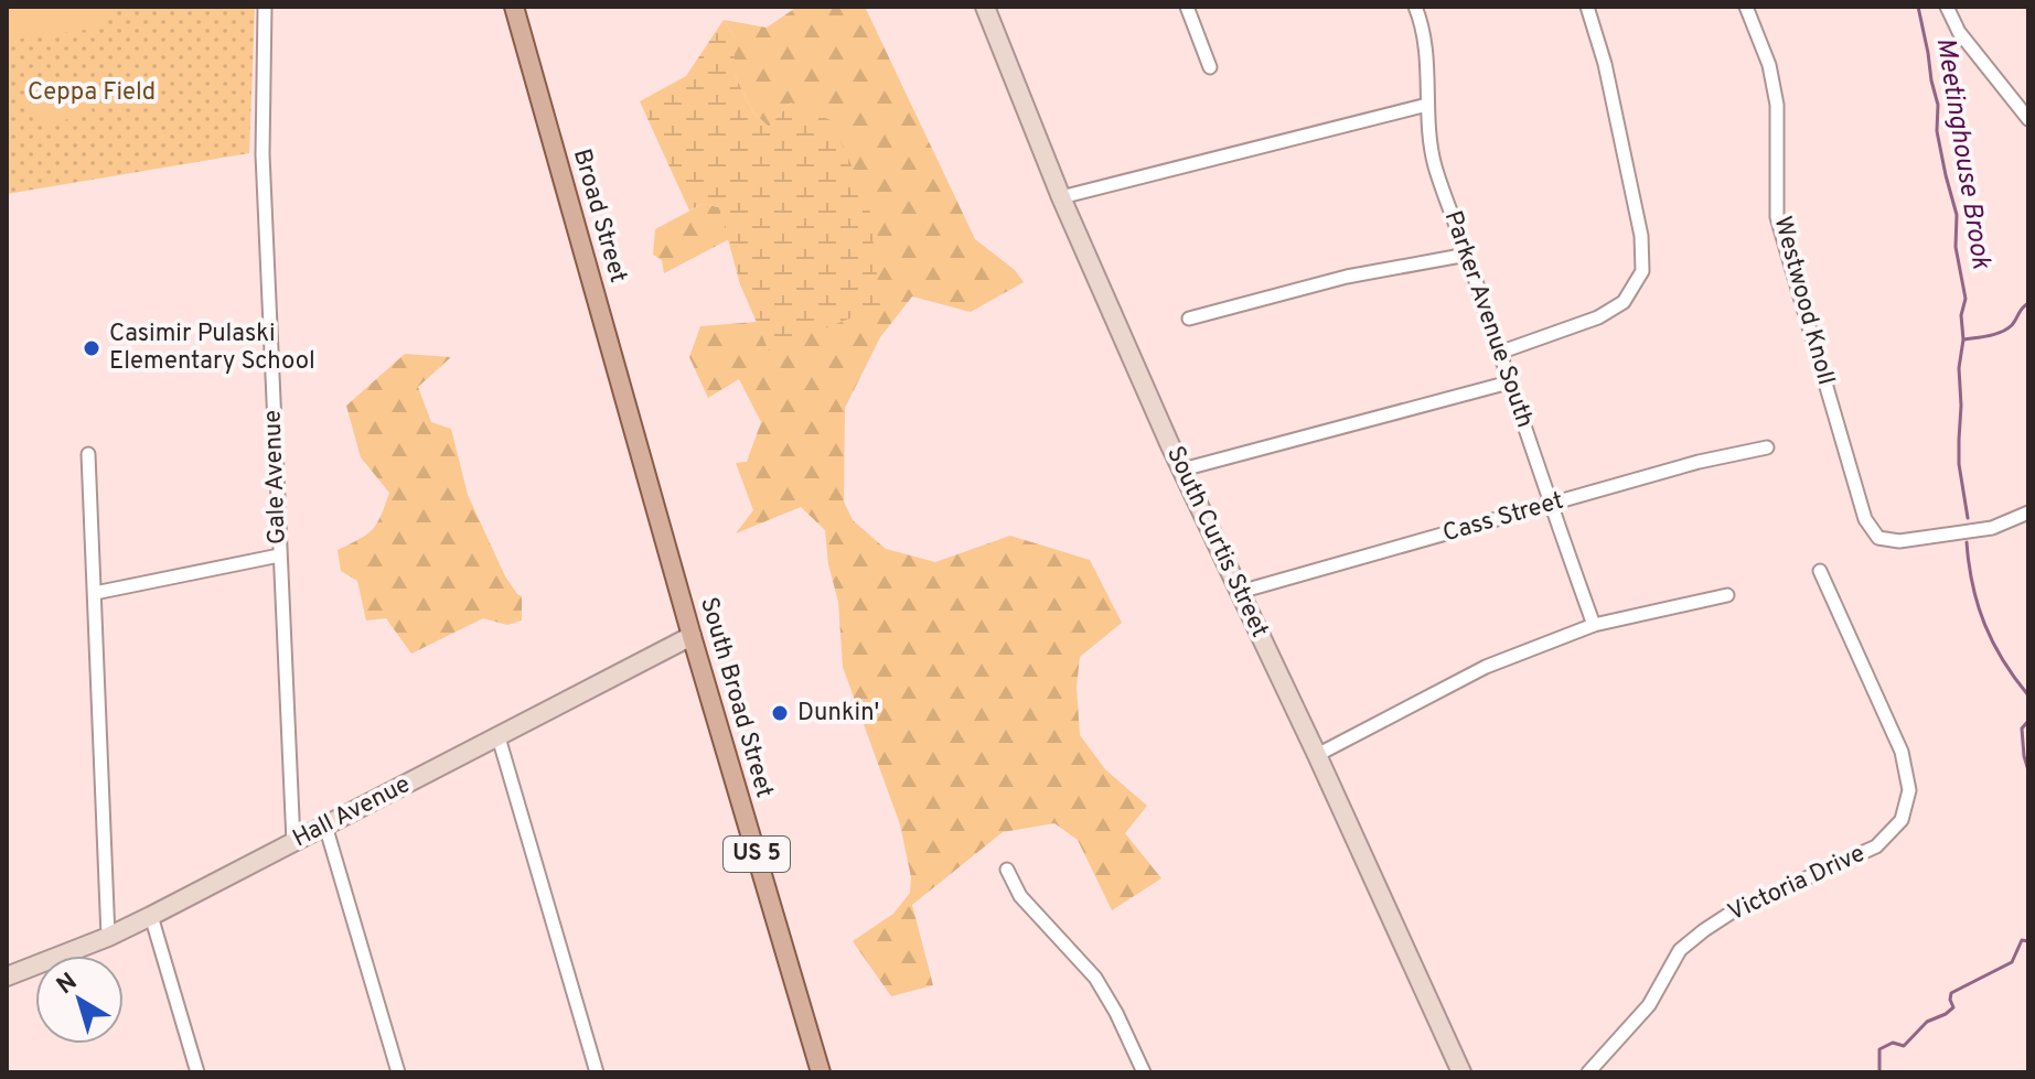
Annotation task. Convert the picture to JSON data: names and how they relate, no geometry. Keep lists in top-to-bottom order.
{
  "streets": {
    "main road": ["Broad Street", "South Broad Street", "US 5"],
    "street": [
      "Westwood Knoll",
      "Parker Avenue South",
      "Gale Avenue",
      "Cass Street",
      "South Curtis Street",
      "Hall Avenue",
      "Victoria Drive"
    ]
  },
  "crossings": [
    ["Broad Street", "South Broad Street"],
    ["Parker Avenue South", "Cass Street"],
    ["Gale Avenue", "Hall Avenue"],
    ["Cass Street", "South Curtis Street"],
    ["South Broad Street", "Hall Avenue"]
  ],
  "water": ["Meetinghouse Brook"],
  "parks": ["Ceppa Field"],
  "places": ["Casimir Pulaski Elementary School", "Dunkin'"],
  "north": "top left"
}
